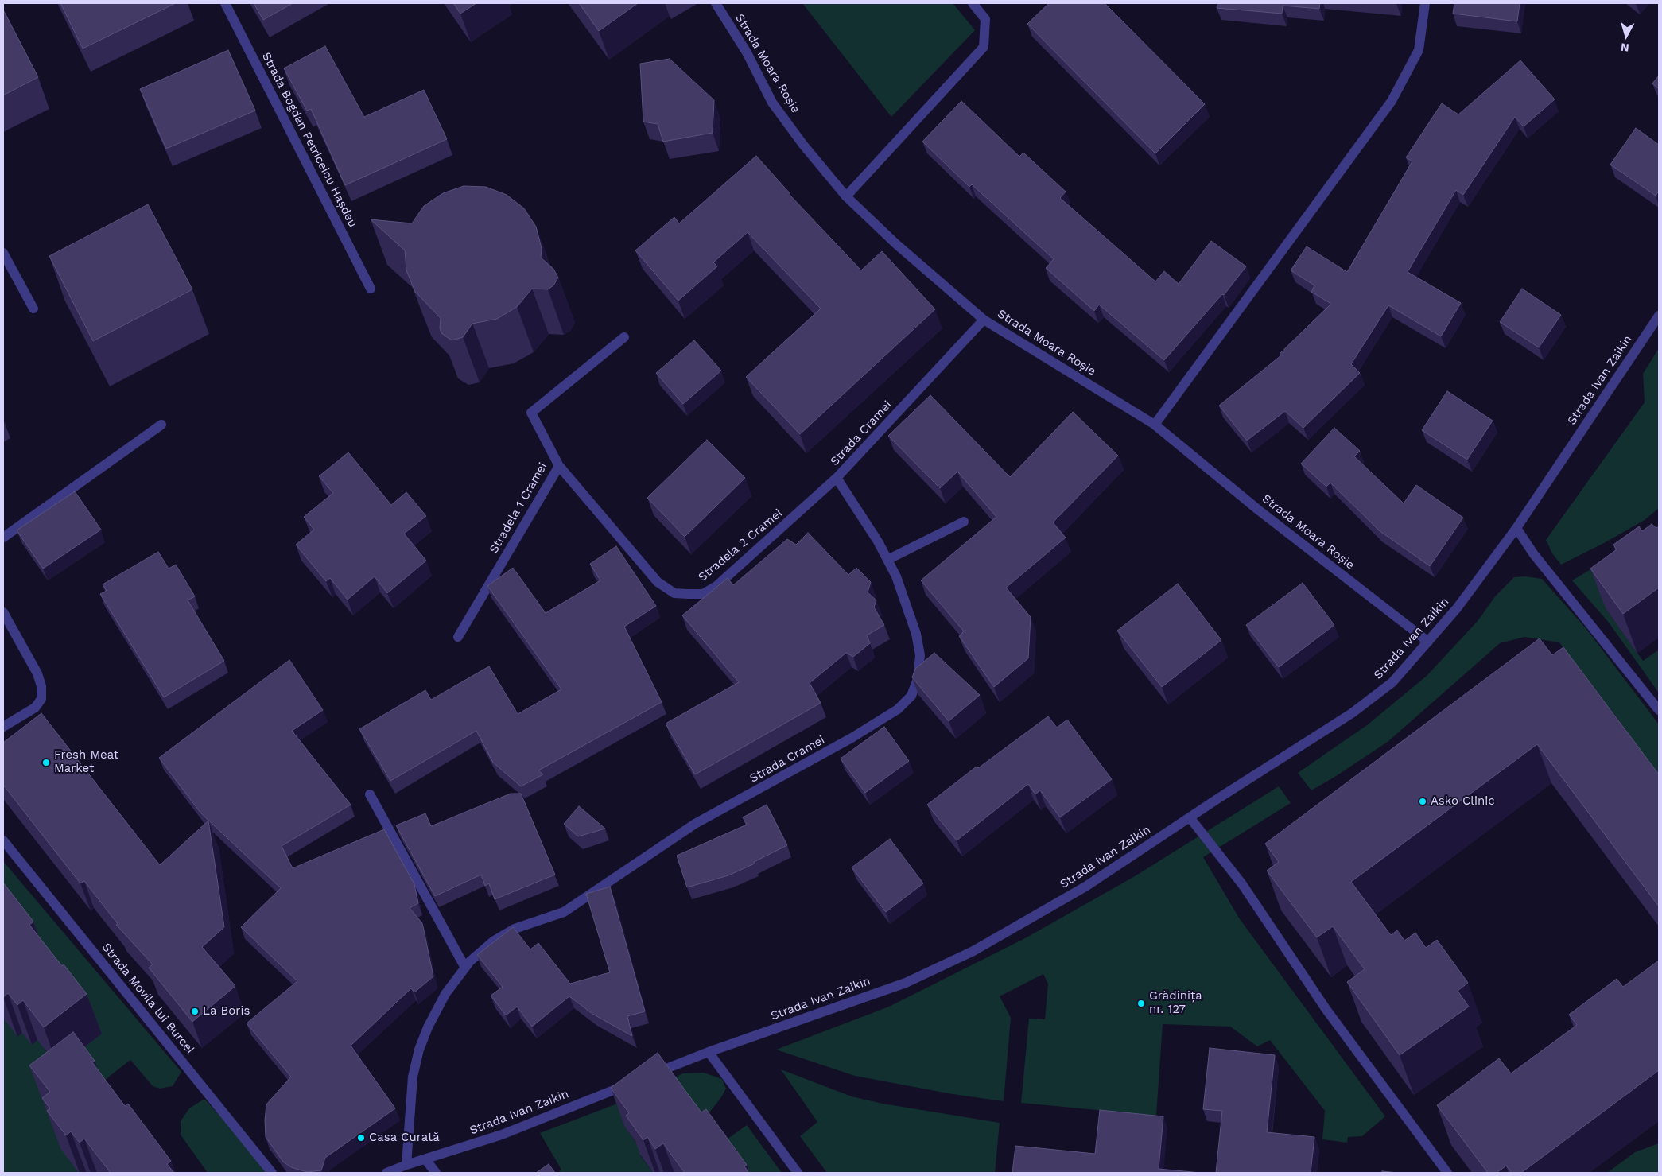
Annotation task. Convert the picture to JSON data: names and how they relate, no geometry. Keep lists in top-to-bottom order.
{
  "streets": {
    "street": [
      "Strada Moara Roșie",
      "Strada Bogdan Petriceicu Hașdeu",
      "Strada Ivan Zaikin",
      "Strada Cramei",
      "Stradela 1 Cramei",
      "Stradela 2 Cramei",
      "Strada Movila lui Burcel"
    ]
  },
  "crossings": [
    ["Strada Moara Roșie", "Strada Ivan Zaikin"],
    ["Strada Moara Roșie", "Strada Cramei"],
    ["Strada Ivan Zaikin", "Strada Cramei"],
    ["Strada Cramei", "Stradela 2 Cramei"],
    ["Stradela 1 Cramei", "Stradela 2 Cramei"]
  ],
  "places": [
    "Fresh Meat Market",
    "Asko Clinic",
    "Grădinița nr. 127",
    "La Boris",
    "Casa Curată"
  ],
  "north": "bottom"
}
